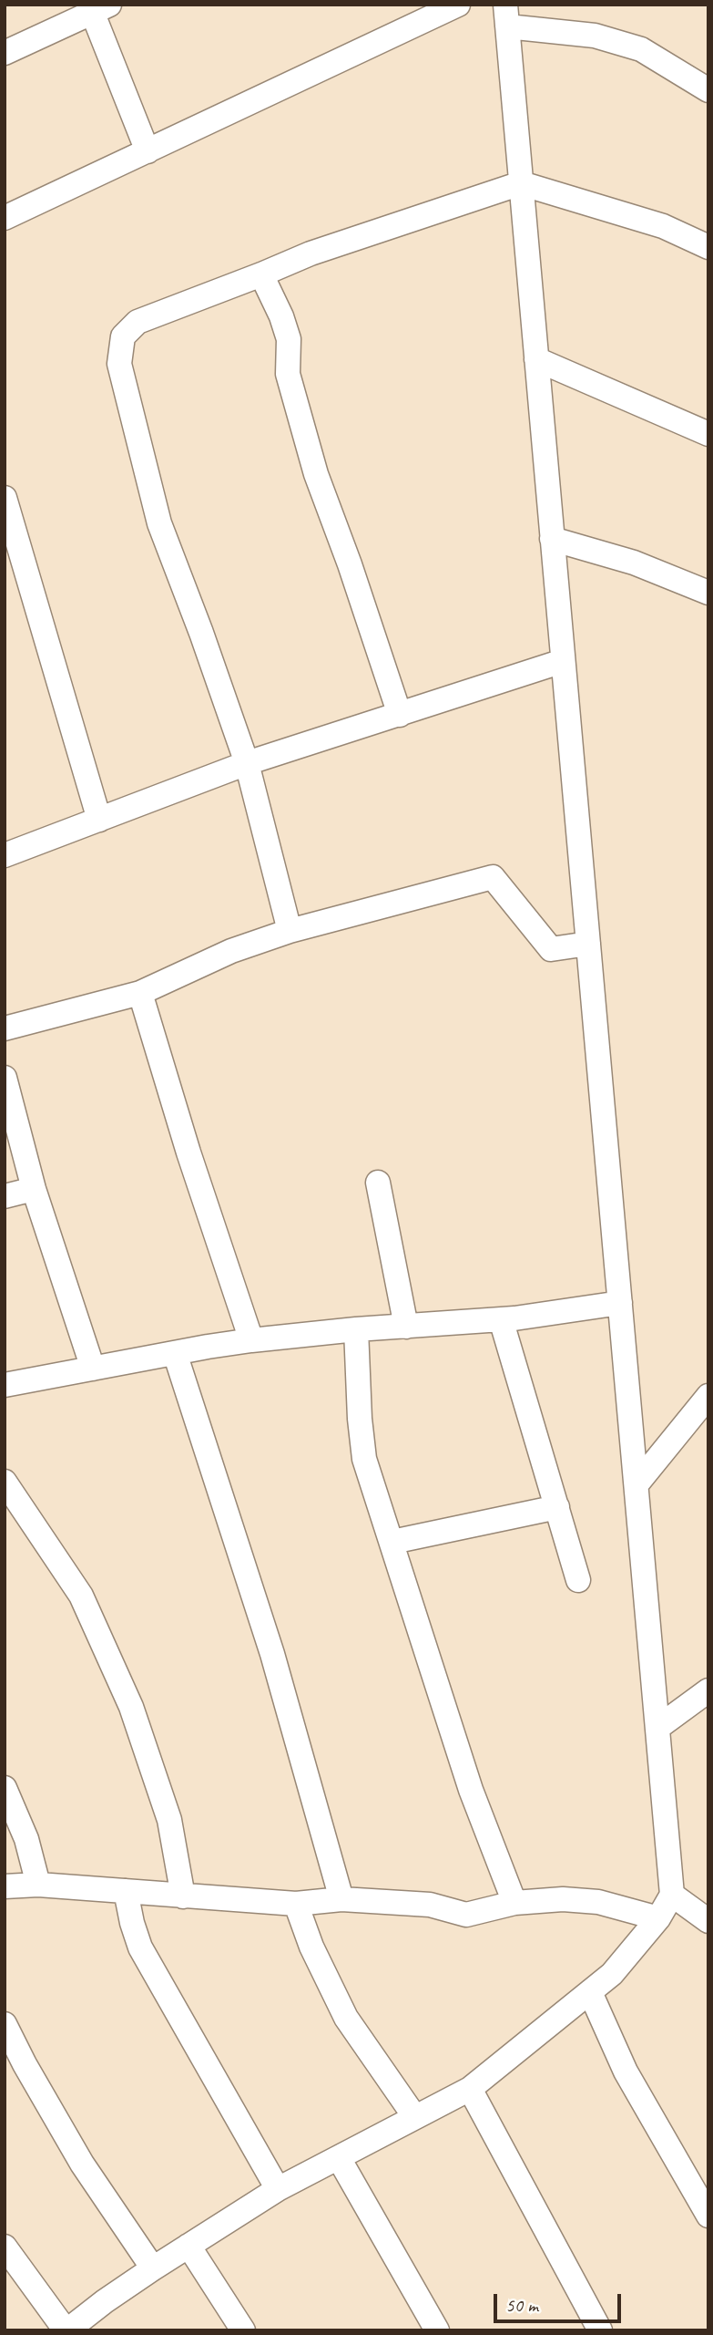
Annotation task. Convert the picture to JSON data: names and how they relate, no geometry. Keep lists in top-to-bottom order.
{
  "scale_bar": "50 m"
}
